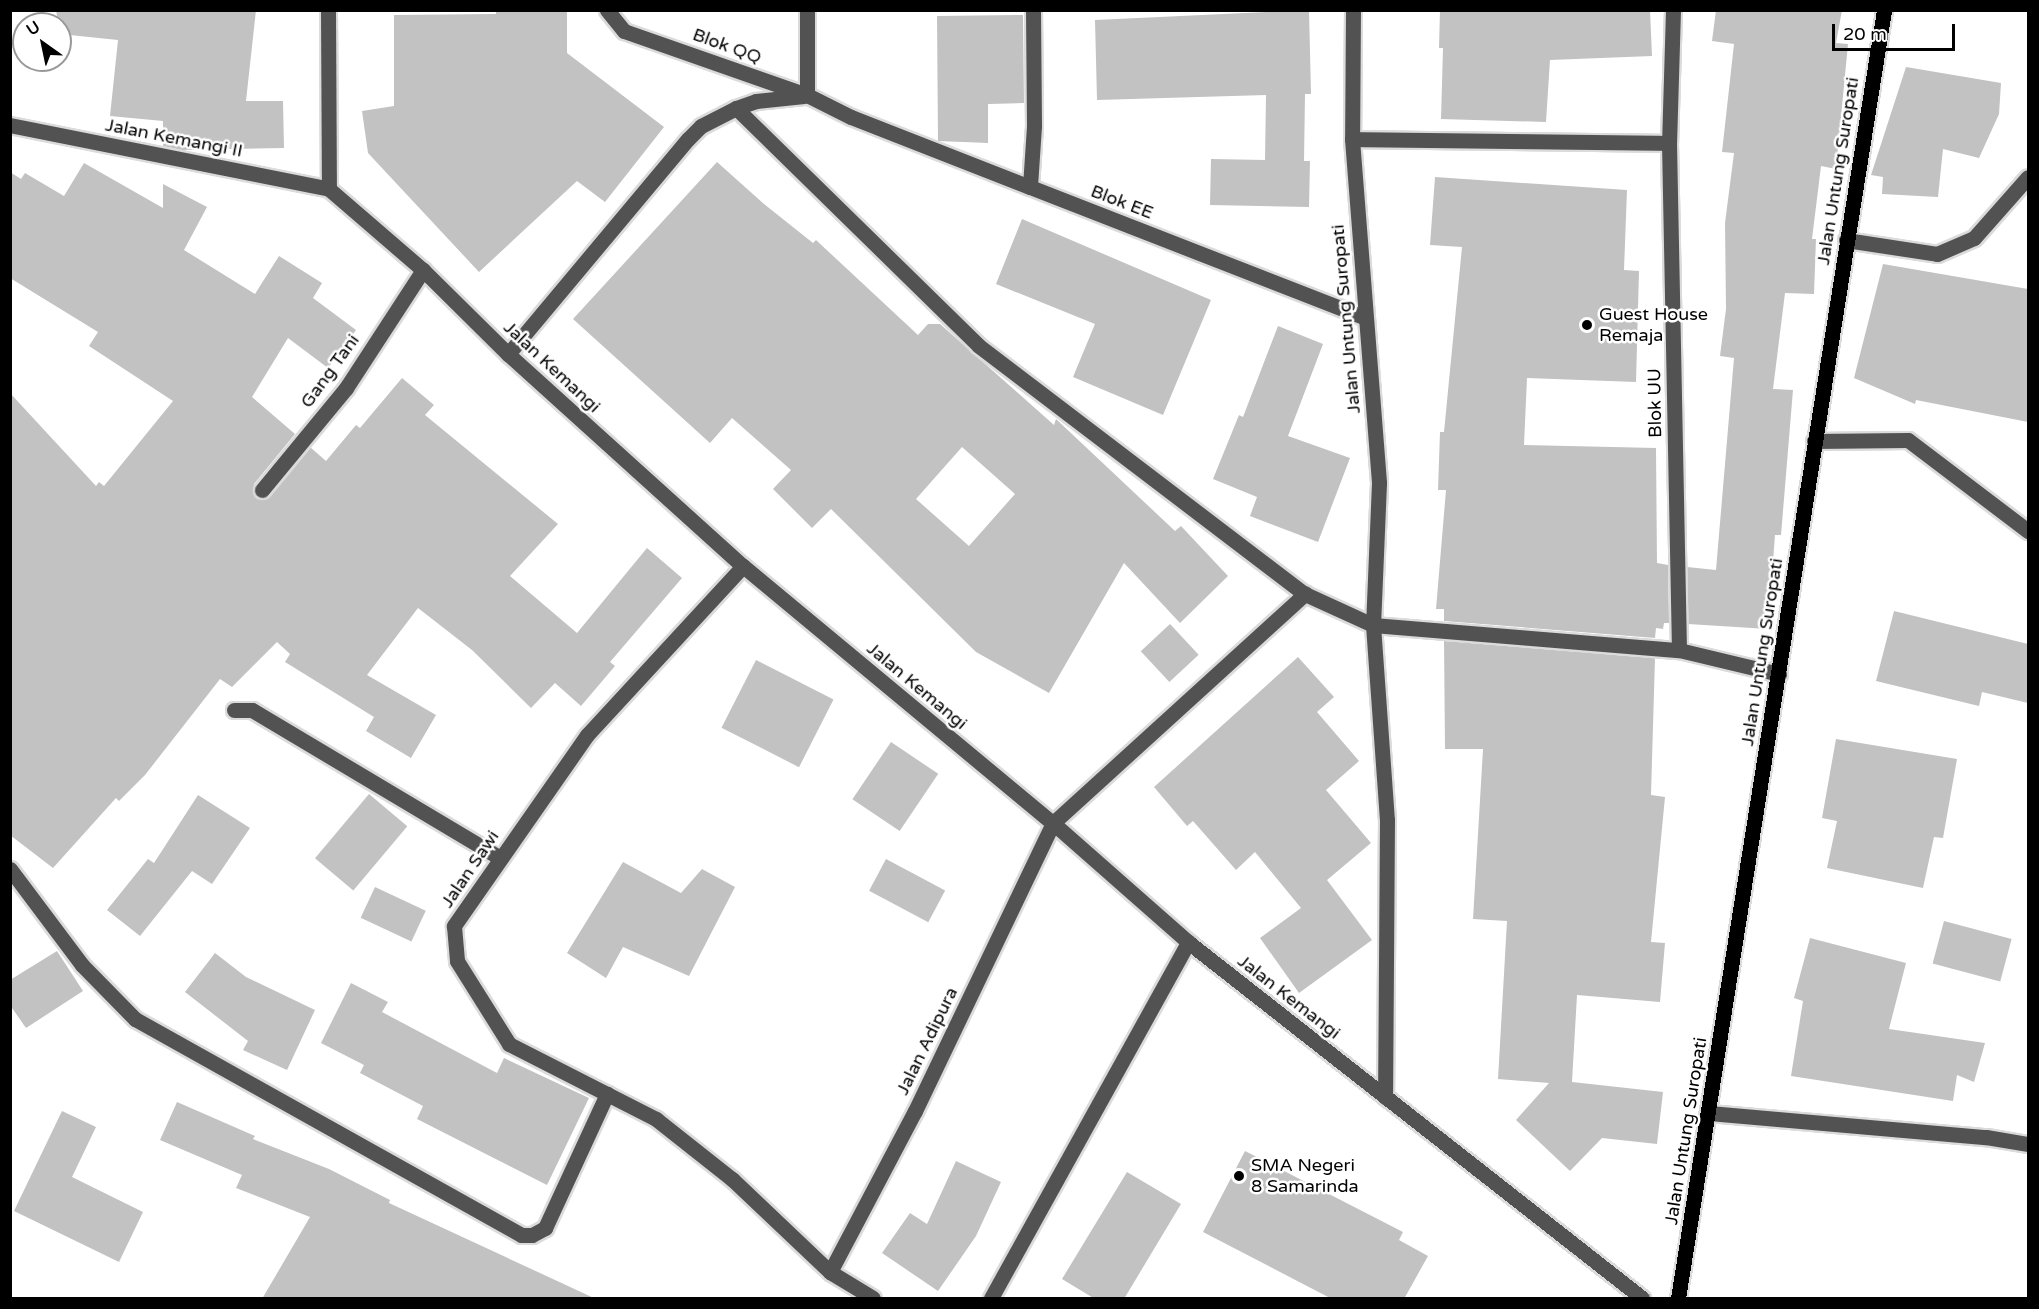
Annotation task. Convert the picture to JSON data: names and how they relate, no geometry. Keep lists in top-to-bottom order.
{
  "streets": {
    "main road": ["Jalan Untung Suropati"],
    "street": [
      "Blok QQ",
      "Jalan Kemangi II",
      "Blok EE",
      "Jalan Kemangi",
      "Gang Tani",
      "Blok UU",
      "Jalan Sawi",
      "Jalan Adipura"
    ]
  },
  "crossings": [
    ["Blok QQ", "Blok EE"],
    ["Jalan Kemangi II", "Jalan Kemangi"],
    ["Jalan Untung Suropati", "Blok EE"],
    ["Jalan Untung Suropati", "Jalan Kemangi"],
    ["Jalan Kemangi", "Gang Tani"],
    ["Jalan Kemangi", "Jalan Sawi"],
    ["Jalan Kemangi", "Jalan Adipura"],
    ["Jalan Sawi", "Jalan Adipura"]
  ],
  "places": ["Guest House Remaja", "SMA Negeri 8 Samarinda"],
  "scale_bar": "20 m",
  "north": "top left"
}
